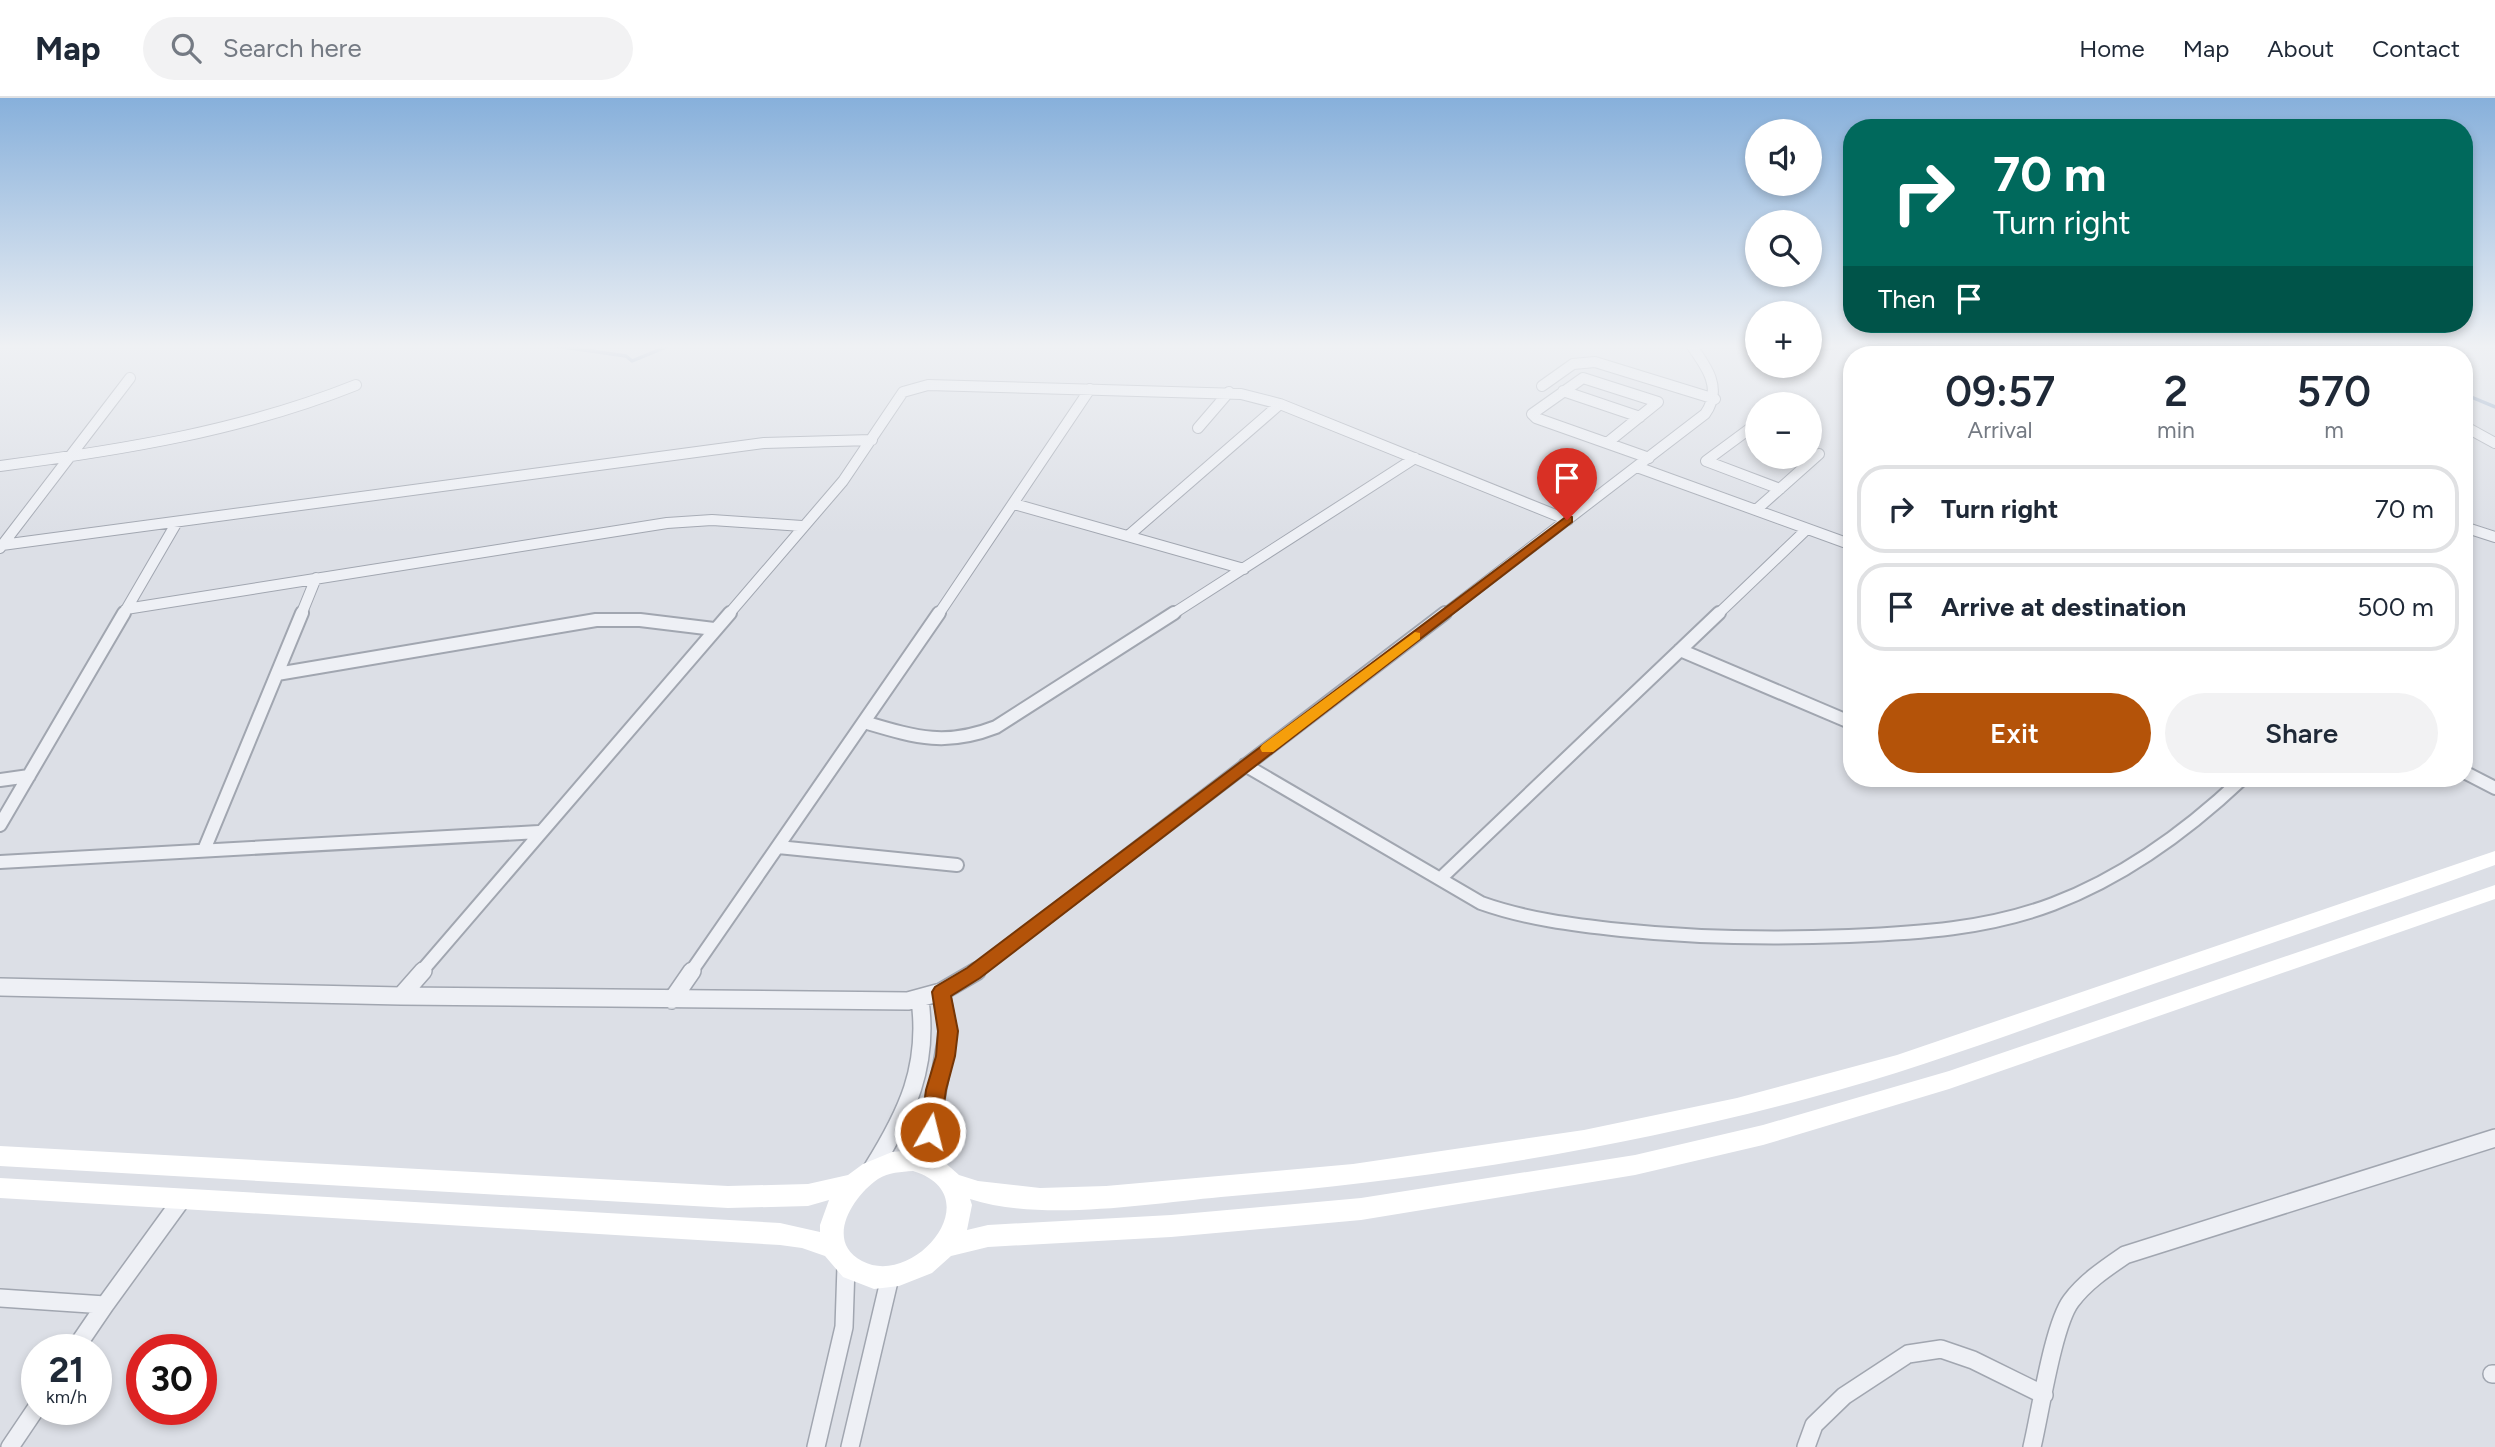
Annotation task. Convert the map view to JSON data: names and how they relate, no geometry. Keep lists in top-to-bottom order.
{
  "page": {
    "header": "Map",
    "search": "Search here",
    "nav": [
      "Home",
      "Map",
      "About",
      "Contact"
    ],
    "map_buttons": ["+", "−"],
    "turn": ["70 m", "Turn right"],
    "then": "Then",
    "eta": [
      "09:57",
      "Arrival",
      "2",
      "min",
      "570",
      "m"
    ],
    "list": [
      {
        "name": "Turn right",
        "value": "70 m"
      },
      {
        "name": "Arrive at destination",
        "value": "500 m"
      }
    ],
    "buttons": ["Exit", "Share"],
    "speed": "21 km/h",
    "limit": "30"
  }
}
